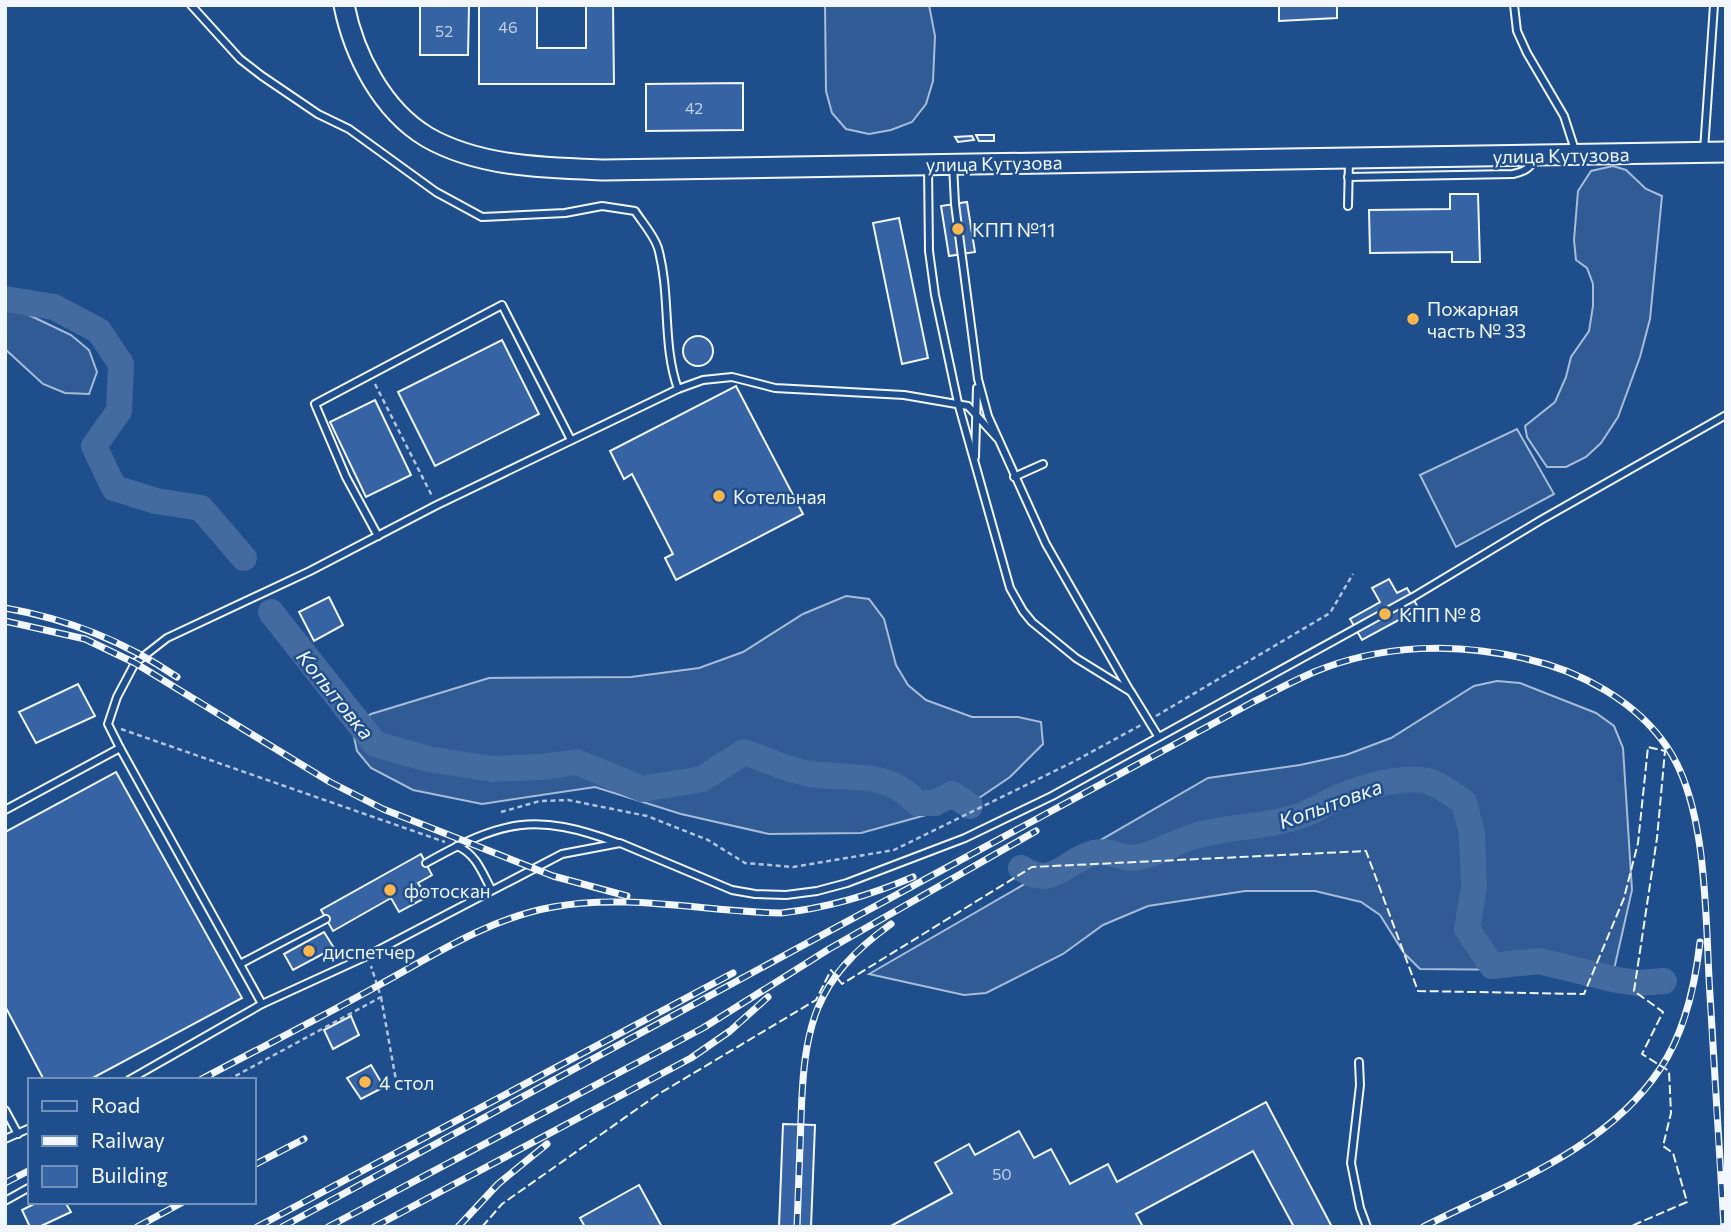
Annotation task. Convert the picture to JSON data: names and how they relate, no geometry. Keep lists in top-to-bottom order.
{
  "streets": {
    "street": ["улица Кутузова"]
  },
  "water": ["Копытовка"],
  "places": [
    "КПП №11",
    "Пожарная часть № 33",
    "Котельная",
    "КПП № 8",
    "фотоскан",
    "диспетчер",
    "4 стол"
  ],
  "house_numbers": [
    "46",
    "52",
    "42",
    "50"
  ],
  "legend": ["Road", "Railway", "Building"]
}
